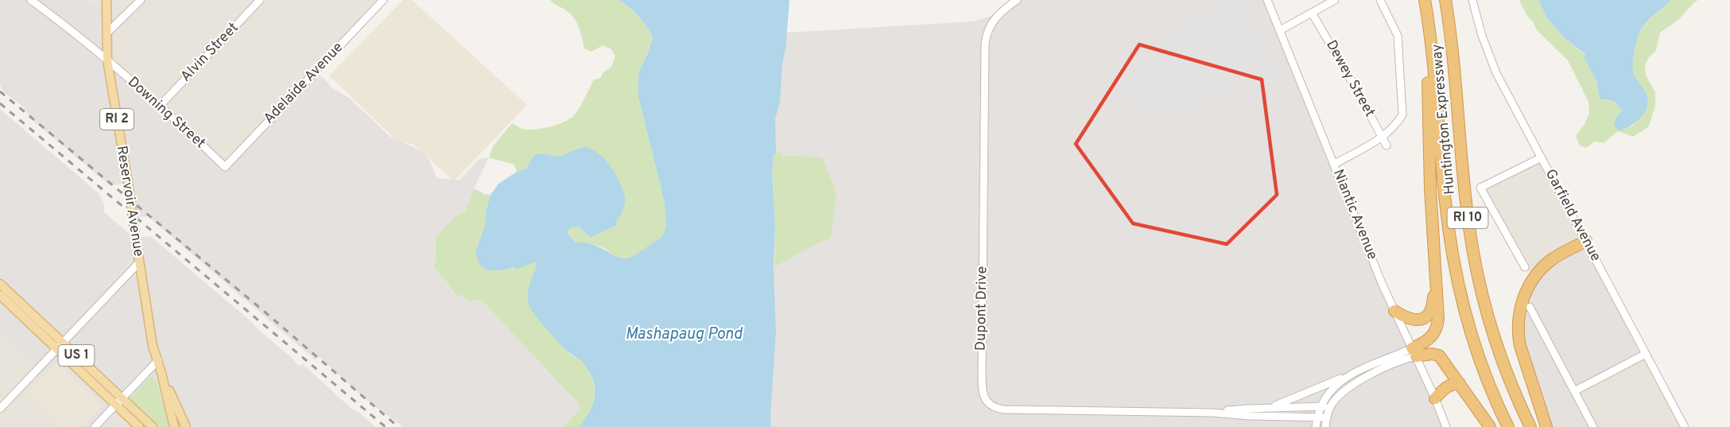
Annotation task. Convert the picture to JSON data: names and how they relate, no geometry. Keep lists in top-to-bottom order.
{
  "streets": {
    "highway": ["Huntington Expressway", "RI 10"],
    "main road": ["RI 2", "Reservoir Avenue", "US 1"],
    "street": [
      "Alvin Street",
      "Dewey Street",
      "Adelaide Avenue",
      "Downing Street",
      "Niantic Avenue",
      "Garfield Avenue",
      "Dupont Drive"
    ]
  },
  "crossings": [
    ["Alvin Street", "Downing Street"],
    ["Adelaide Avenue", "Downing Street"],
    ["Downing Street", "Reservoir Avenue"]
  ],
  "water": ["Mashapaug Pond"]
}
